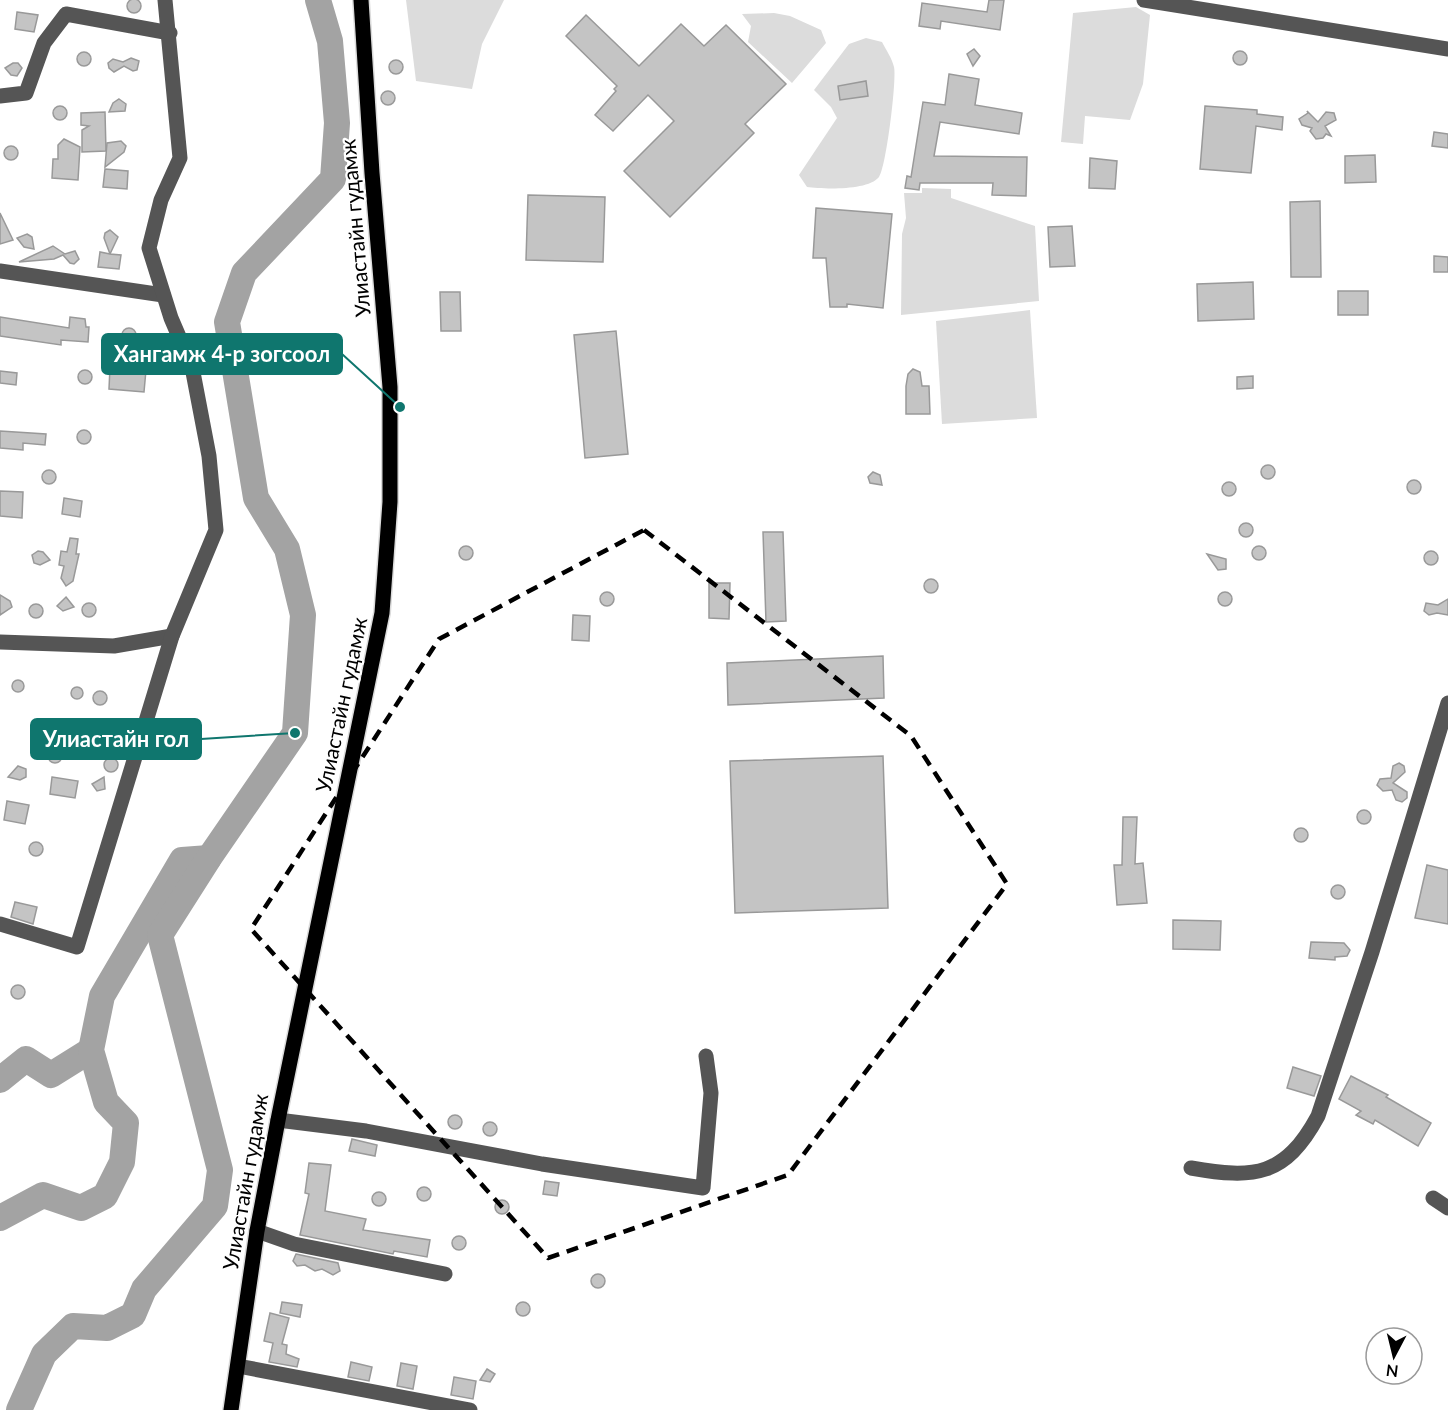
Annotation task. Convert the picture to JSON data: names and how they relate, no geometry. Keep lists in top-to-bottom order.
{
  "streets": {
    "main road": ["Улиастайн гудамж"]
  },
  "places": ["Хангамж 4-р зогсоол", "Улиастайн гол"],
  "north": "bottom"
}
